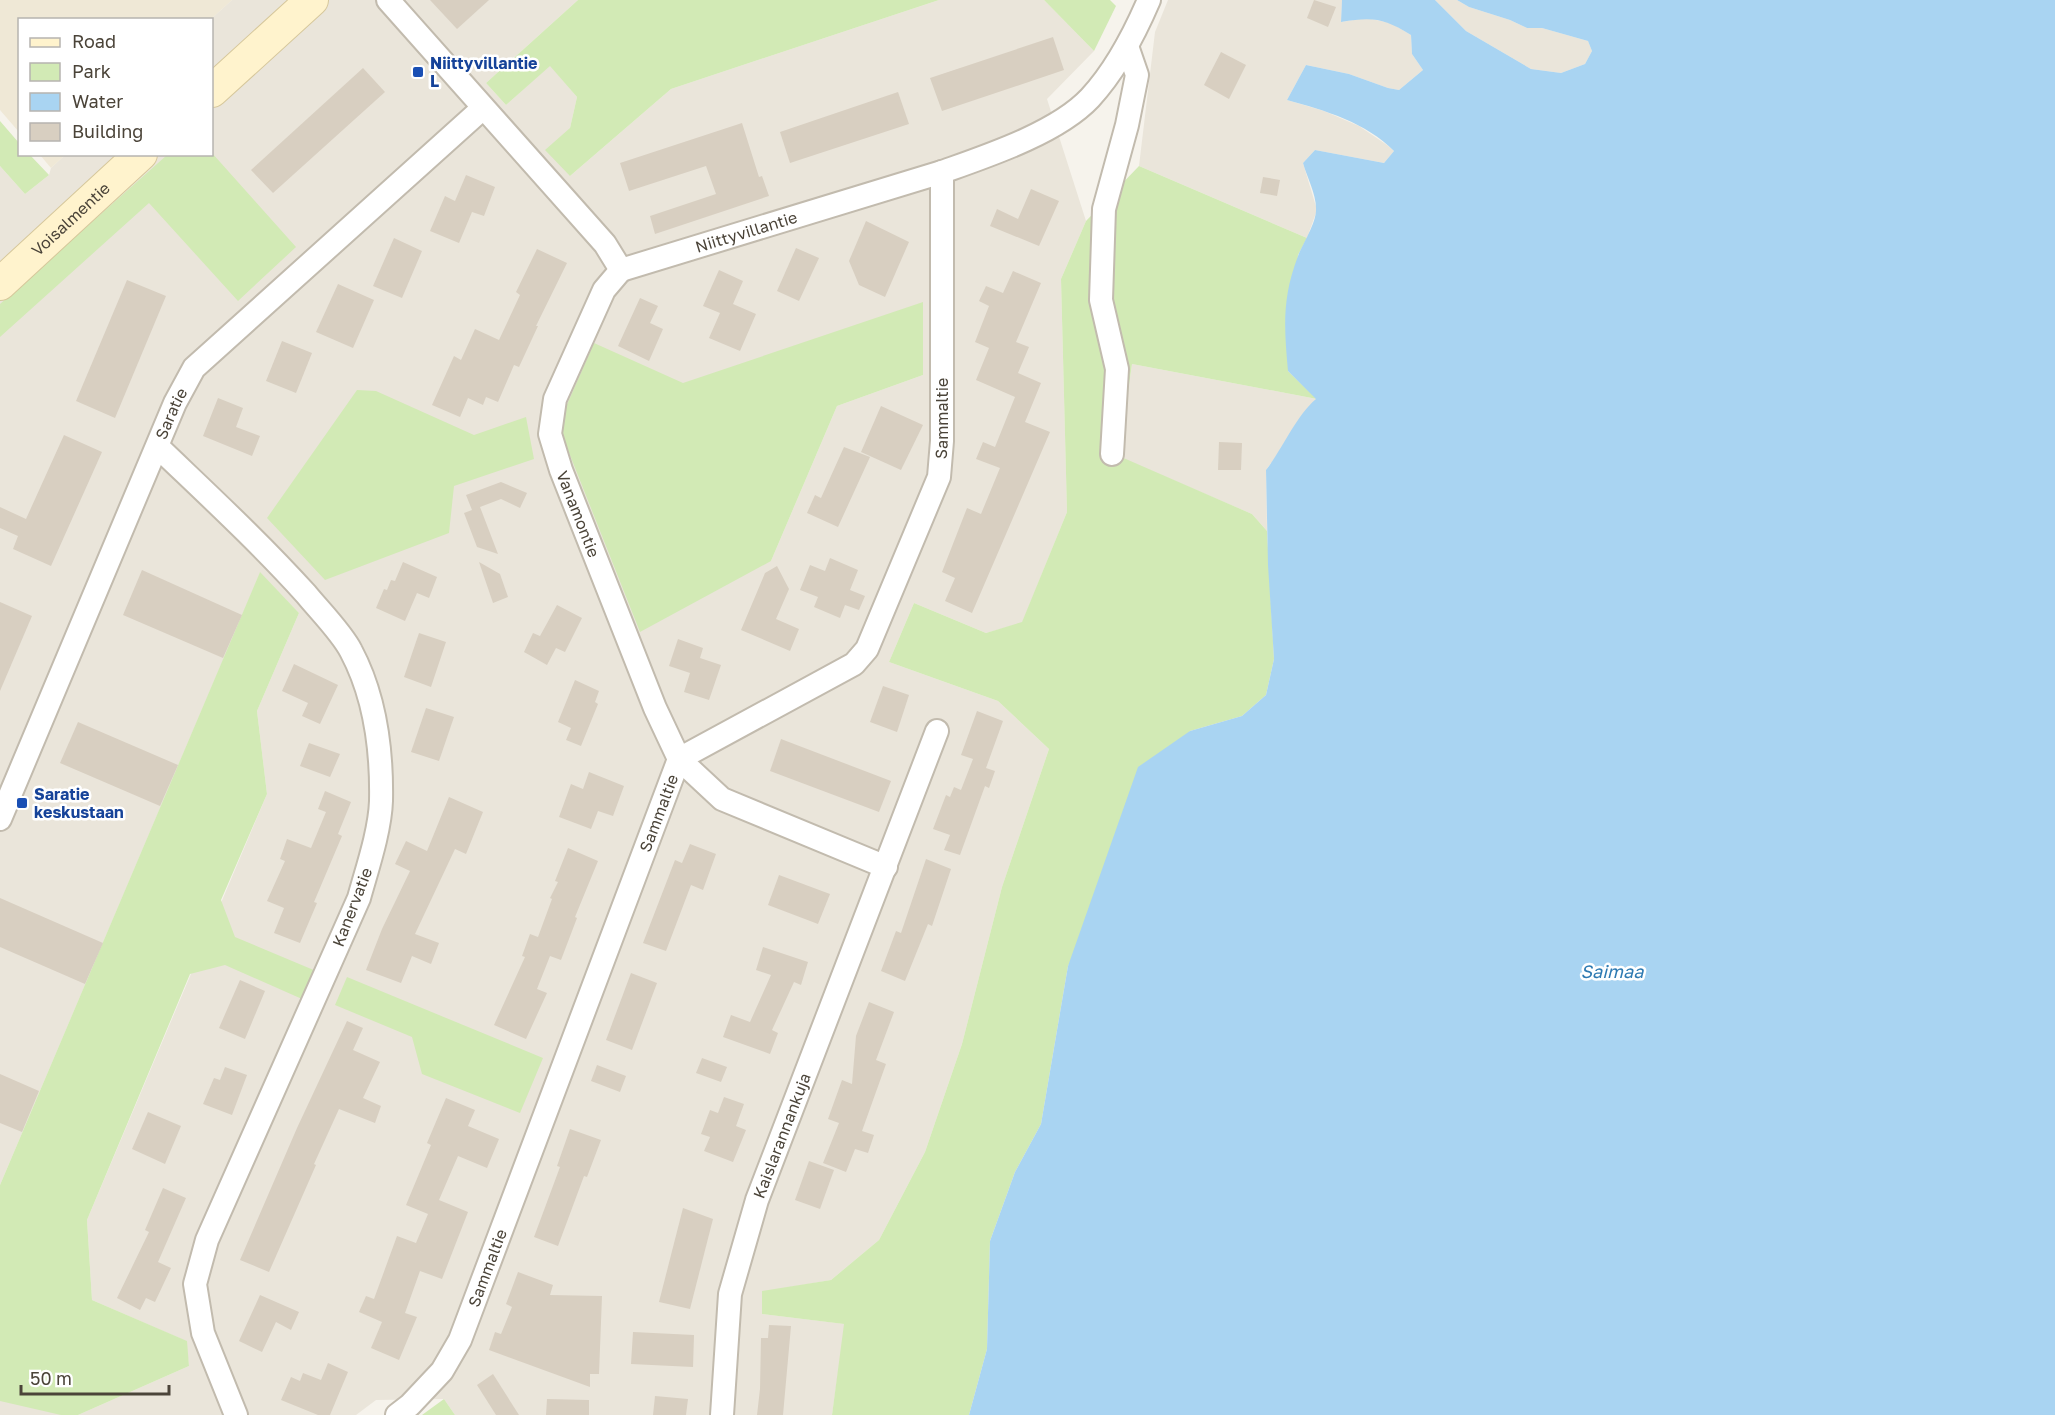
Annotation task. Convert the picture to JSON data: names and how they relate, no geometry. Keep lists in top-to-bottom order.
{
  "streets": {
    "street": [
      "Voisalmentie",
      "Niittyvillantie",
      "Saratie",
      "Sammaltie",
      "Vanamontie",
      "Kanervatie",
      "Kaislarannankuja"
    ]
  },
  "crossings": [
    ["Niittyvillantie", "Sammaltie"],
    ["Niittyvillantie", "Vanamontie"],
    ["Saratie", "Kanervatie"],
    ["Sammaltie", "Vanamontie"]
  ],
  "water": ["Saimaa"],
  "places": {
    "transit": ["Niittyvillantie L", "Saratie keskustaan"]
  },
  "legend": [
    "Road",
    "Park",
    "Water",
    "Building"
  ],
  "scale_bar": "50 m"
}
